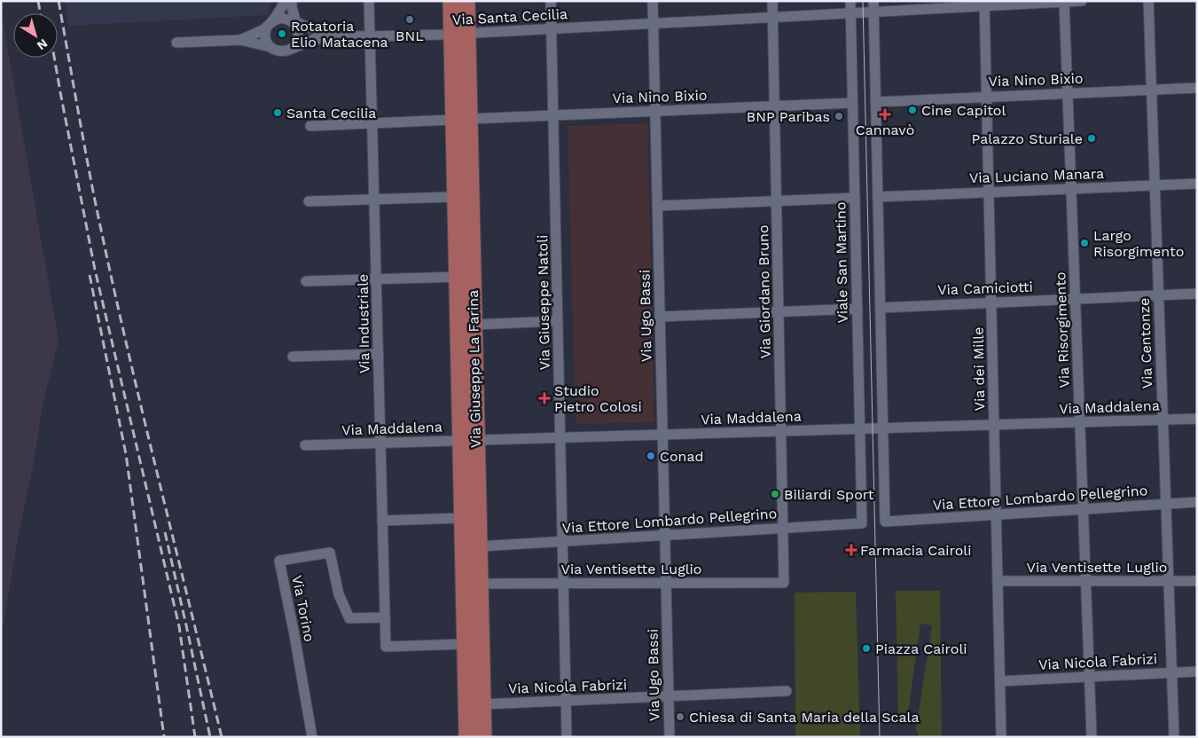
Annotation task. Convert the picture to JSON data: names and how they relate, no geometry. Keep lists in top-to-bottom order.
{
  "streets": {
    "main road": ["Via Giuseppe La Farina"],
    "street": [
      "Via Santa Cecilia",
      "Via Nino Bixio",
      "Via Luciano Manara",
      "Viale San Martino",
      "Via Camiciotti",
      "Via Giordano Bruno",
      "Via Giuseppe Natoli",
      "Via Ugo Bassi",
      "Via Industriale",
      "Via Risorgimento",
      "Via Centonze",
      "Via dei Mille",
      "Via Maddalena",
      "Via Ettore Lombardo Pellegrino",
      "Via Ventisette Luglio",
      "Via Torino",
      "Via Nicola Fabrizi"
    ]
  },
  "crossings": [
    ["Via Santa Cecilia", "Viale San Martino"],
    ["Via Santa Cecilia", "Via Giordano Bruno"],
    ["Via Santa Cecilia", "Via Giuseppe Natoli"],
    ["Via Santa Cecilia", "Via Ugo Bassi"],
    ["Via Santa Cecilia", "Via Industriale"],
    ["Via Santa Cecilia", "Via Risorgimento"],
    ["Via Santa Cecilia", "Via Giuseppe La Farina"],
    ["Via Santa Cecilia", "Via dei Mille"],
    ["Via Nino Bixio", "Viale San Martino"],
    ["Via Nino Bixio", "Via Giordano Bruno"],
    ["Via Nino Bixio", "Via Giuseppe Natoli"],
    ["Via Nino Bixio", "Via Ugo Bassi"],
    ["Via Nino Bixio", "Via Industriale"],
    ["Via Nino Bixio", "Via Risorgimento"],
    ["Via Nino Bixio", "Via Centonze"],
    ["Via Nino Bixio", "Via Giuseppe La Farina"],
    ["Via Nino Bixio", "Via dei Mille"],
    ["Via Luciano Manara", "Via Risorgimento"],
    ["Via Luciano Manara", "Via Centonze"],
    ["Via Luciano Manara", "Via dei Mille"],
    ["Viale San Martino", "Via Maddalena"],
    ["Viale San Martino", "Via Ettore Lombardo Pellegrino"],
    ["Via Camiciotti", "Via Risorgimento"],
    ["Via Camiciotti", "Via Centonze"],
    ["Via Camiciotti", "Via dei Mille"],
    ["Via Giordano Bruno", "Via Maddalena"],
    ["Via Giordano Bruno", "Via Ettore Lombardo Pellegrino"],
    ["Via Giordano Bruno", "Via Ventisette Luglio"],
    ["Via Giuseppe Natoli", "Via Maddalena"],
    ["Via Giuseppe Natoli", "Via Ettore Lombardo Pellegrino"],
    ["Via Giuseppe Natoli", "Via Ventisette Luglio"],
    ["Via Giuseppe Natoli", "Via Nicola Fabrizi"],
    ["Via Ugo Bassi", "Via Maddalena"],
    ["Via Ugo Bassi", "Via Ettore Lombardo Pellegrino"],
    ["Via Ugo Bassi", "Via Ventisette Luglio"],
    ["Via Ugo Bassi", "Via Nicola Fabrizi"],
    ["Via Industriale", "Via Giuseppe La Farina"],
    ["Via Industriale", "Via Maddalena"],
    ["Via Industriale", "Via Torino"],
    ["Via Risorgimento", "Via Maddalena"],
    ["Via Risorgimento", "Via Ettore Lombardo Pellegrino"],
    ["Via Risorgimento", "Via Ventisette Luglio"],
    ["Via Risorgimento", "Via Nicola Fabrizi"],
    ["Via Centonze", "Via Maddalena"],
    ["Via Centonze", "Via Ettore Lombardo Pellegrino"],
    ["Via Centonze", "Via Ventisette Luglio"],
    ["Via Centonze", "Via Nicola Fabrizi"],
    ["Via Giuseppe La Farina", "Via Maddalena"],
    ["Via Giuseppe La Farina", "Via Ettore Lombardo Pellegrino"],
    ["Via Giuseppe La Farina", "Via Ventisette Luglio"],
    ["Via Giuseppe La Farina", "Via Nicola Fabrizi"],
    ["Via dei Mille", "Via Maddalena"],
    ["Via dei Mille", "Via Ettore Lombardo Pellegrino"],
    ["Via dei Mille", "Via Ventisette Luglio"],
    ["Via dei Mille", "Via Nicola Fabrizi"],
    ["Via Maddalena", "Via Ettore Lombardo Pellegrino"]
  ],
  "places": {
    "other": [
      "BNL",
      "Rotatoria Elio Matacena",
      "Cine Capitol",
      "Santa Cecilia",
      "BNP Paribas",
      "Palazzo Sturiale",
      "Largo Risorgimento",
      "Conad",
      "Biliardi Sport",
      "Piazza Cairoli",
      "Chiesa di Santa Maria della Scala"
    ],
    "health": ["Cannavò", "Studio Pietro Colosi", "Farmacia Cairoli"]
  },
  "north": "bottom right"
}
